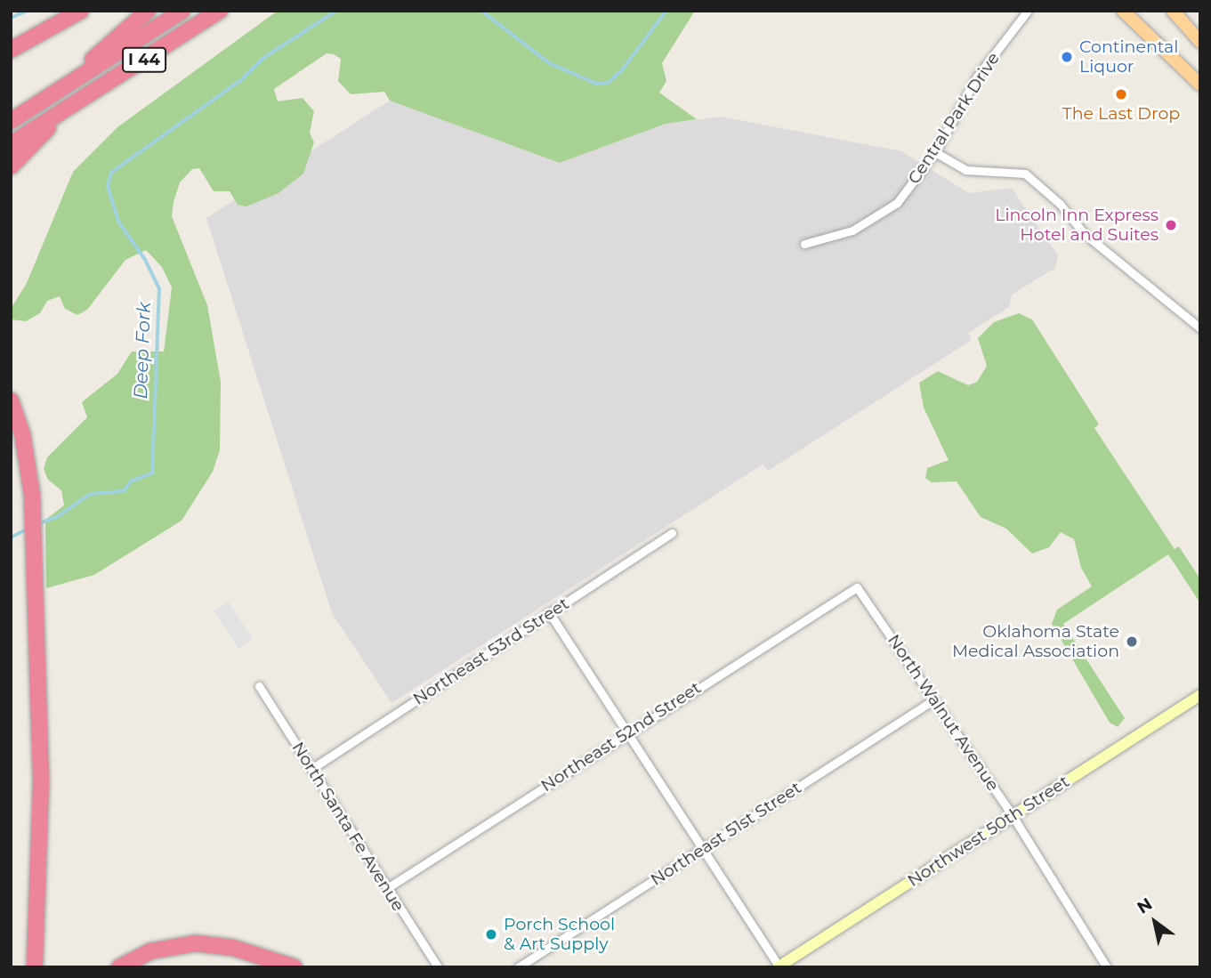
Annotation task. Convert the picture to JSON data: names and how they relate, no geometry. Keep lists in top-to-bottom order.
{
  "streets": {
    "highway": ["I 44"],
    "main road": ["Northwest 50th Street"],
    "street": [
      "Central Park Drive",
      "Northeast 53rd Street",
      "North Walnut Avenue",
      "Northeast 52nd Street",
      "North Santa Fe Avenue",
      "Northeast 51st Street"
    ]
  },
  "crossings": [
    ["Northeast 53rd Street", "North Santa Fe Avenue"],
    ["North Walnut Avenue", "Northeast 52nd Street"],
    ["North Walnut Avenue", "Northwest 50th Street"],
    ["North Walnut Avenue", "Northeast 51st Street"],
    ["Northeast 52nd Street", "North Santa Fe Avenue"]
  ],
  "water": ["Deep Fork"],
  "places": [
    "Continental Liquor",
    "The Last Drop",
    "Lincoln Inn Express Hotel and Suites",
    "Oklahoma State Medical Association",
    "Porch School & Art Supply"
  ],
  "north": "top left"
}
